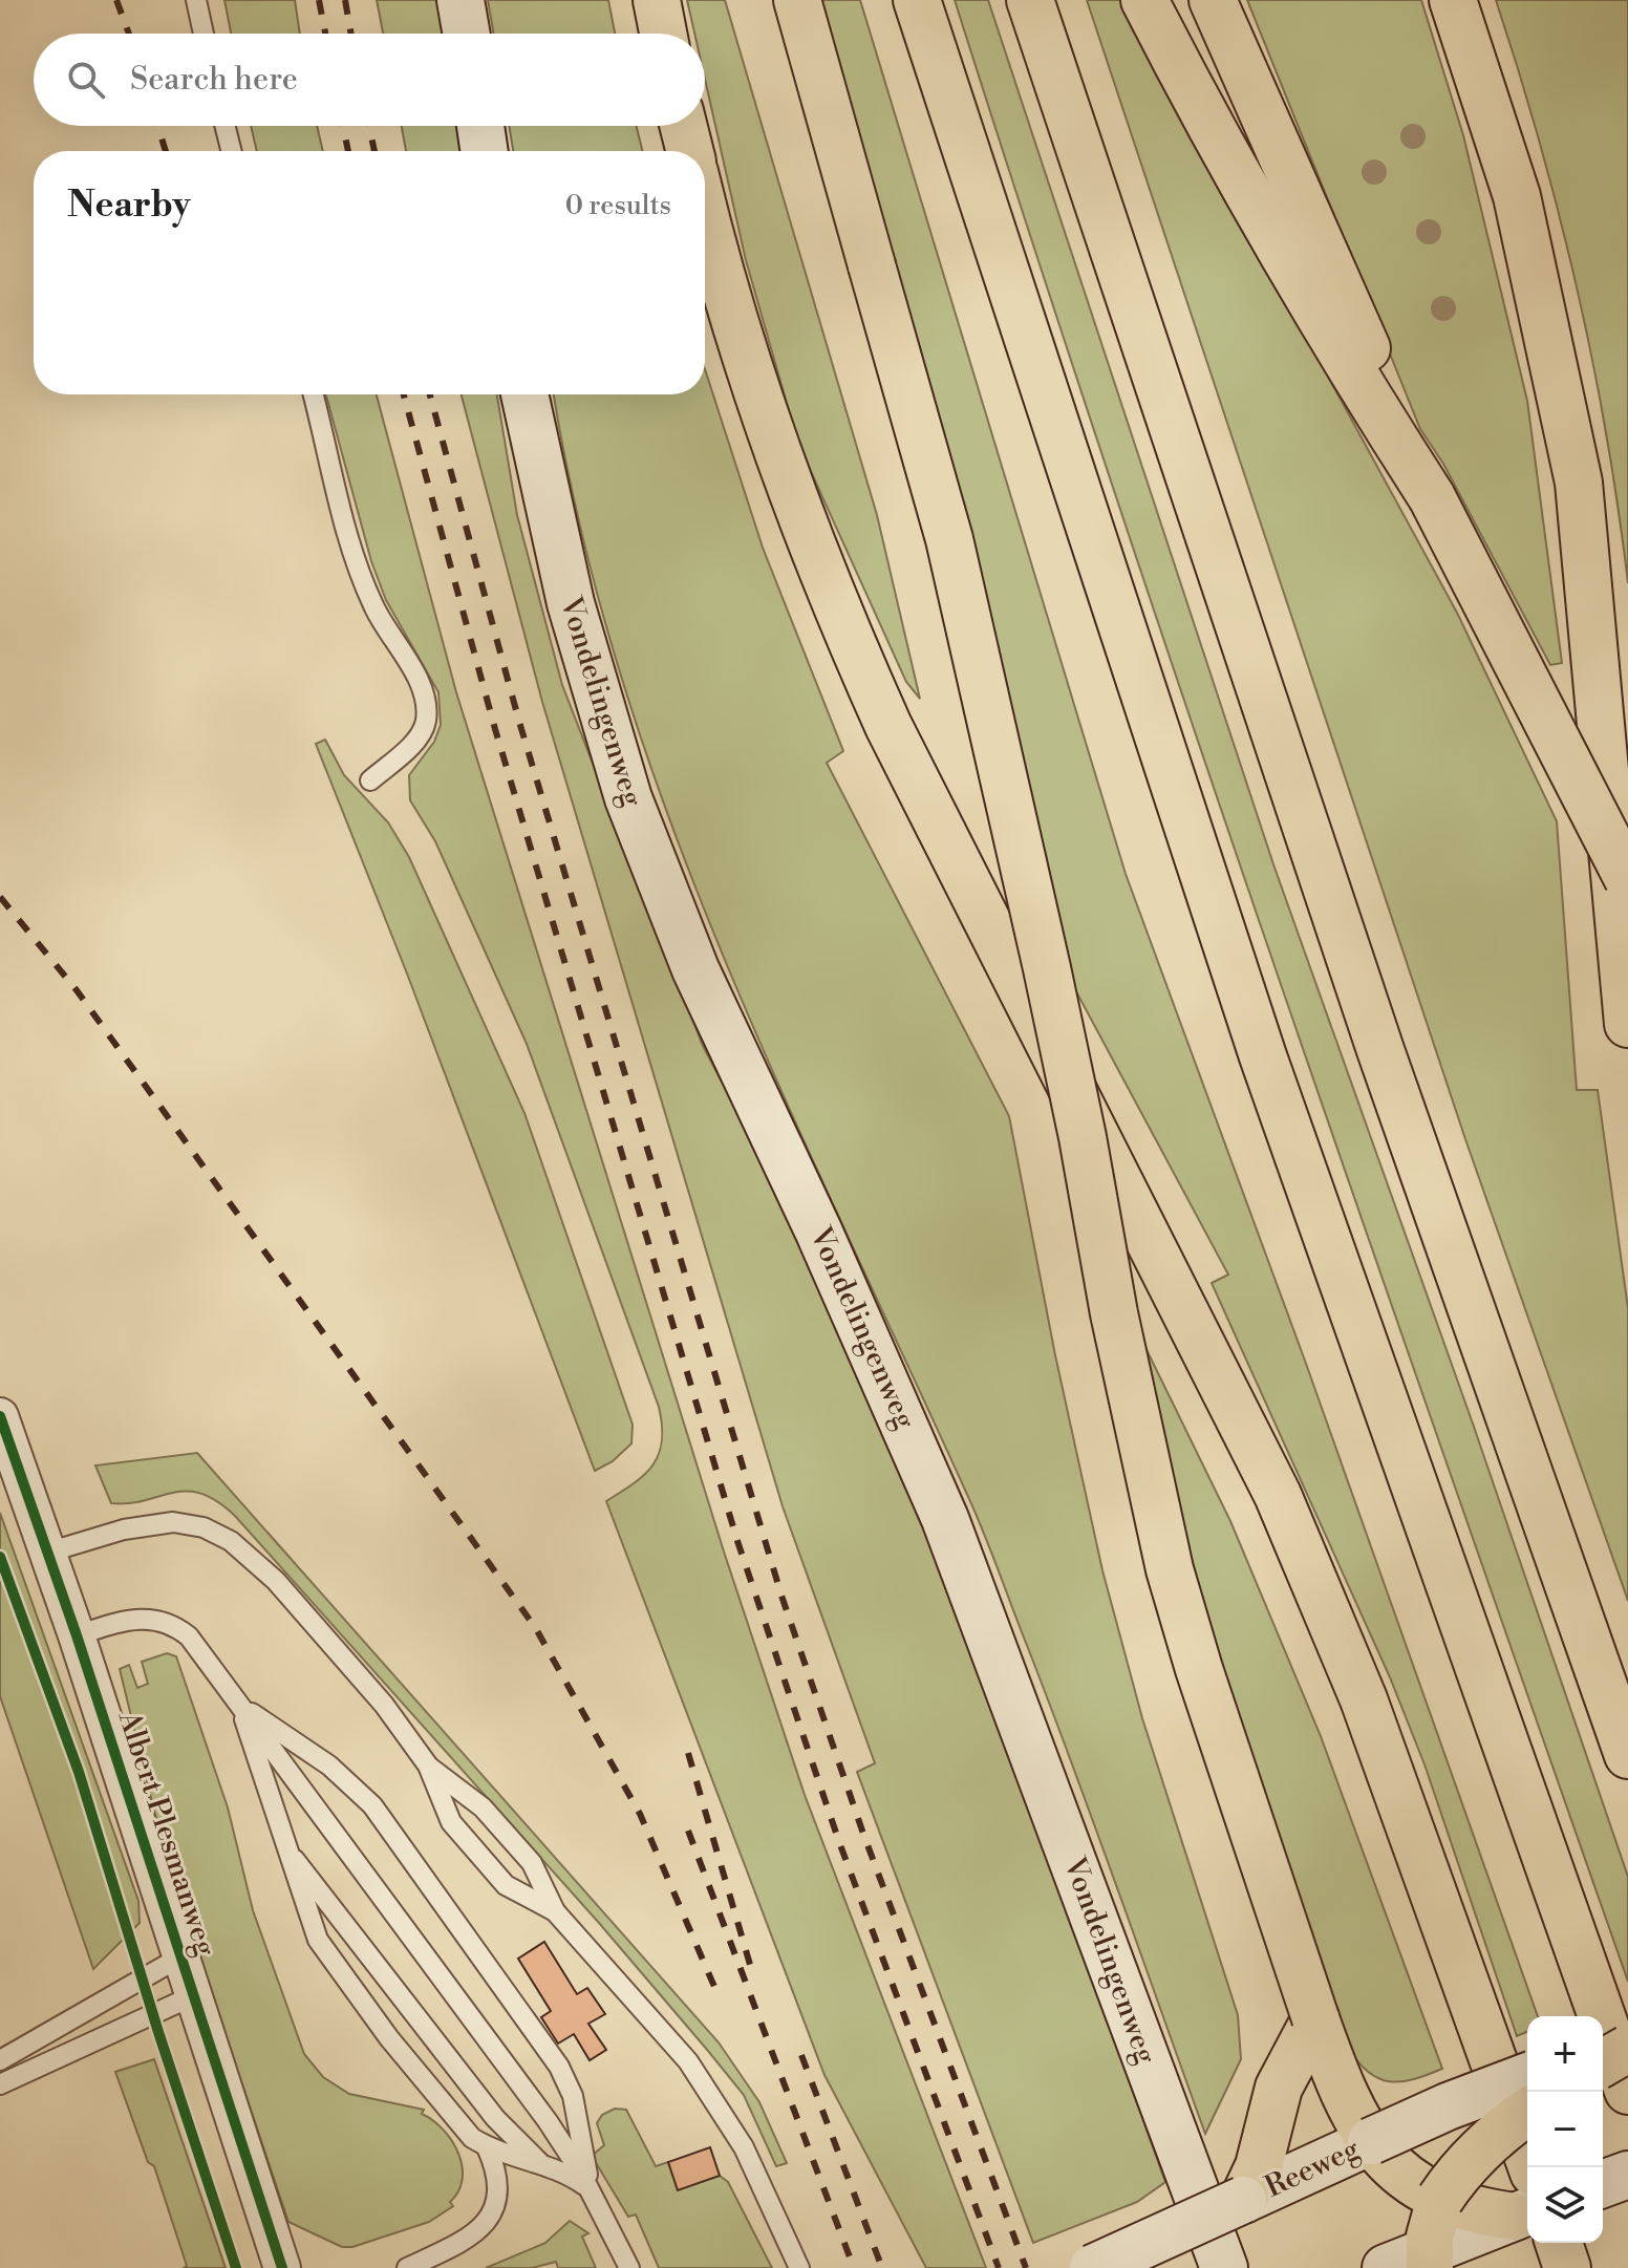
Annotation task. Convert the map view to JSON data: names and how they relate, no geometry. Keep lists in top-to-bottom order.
{
  "streets": {
    "main road": ["Vondelingenweg", "Reeweg"],
    "street": ["Albert Plesmanweg"]
  },
  "page": {
    "search": "Search here",
    "heading": ["Nearby", "0 results"],
    "map_buttons": ["+", "−"]
  }
}
